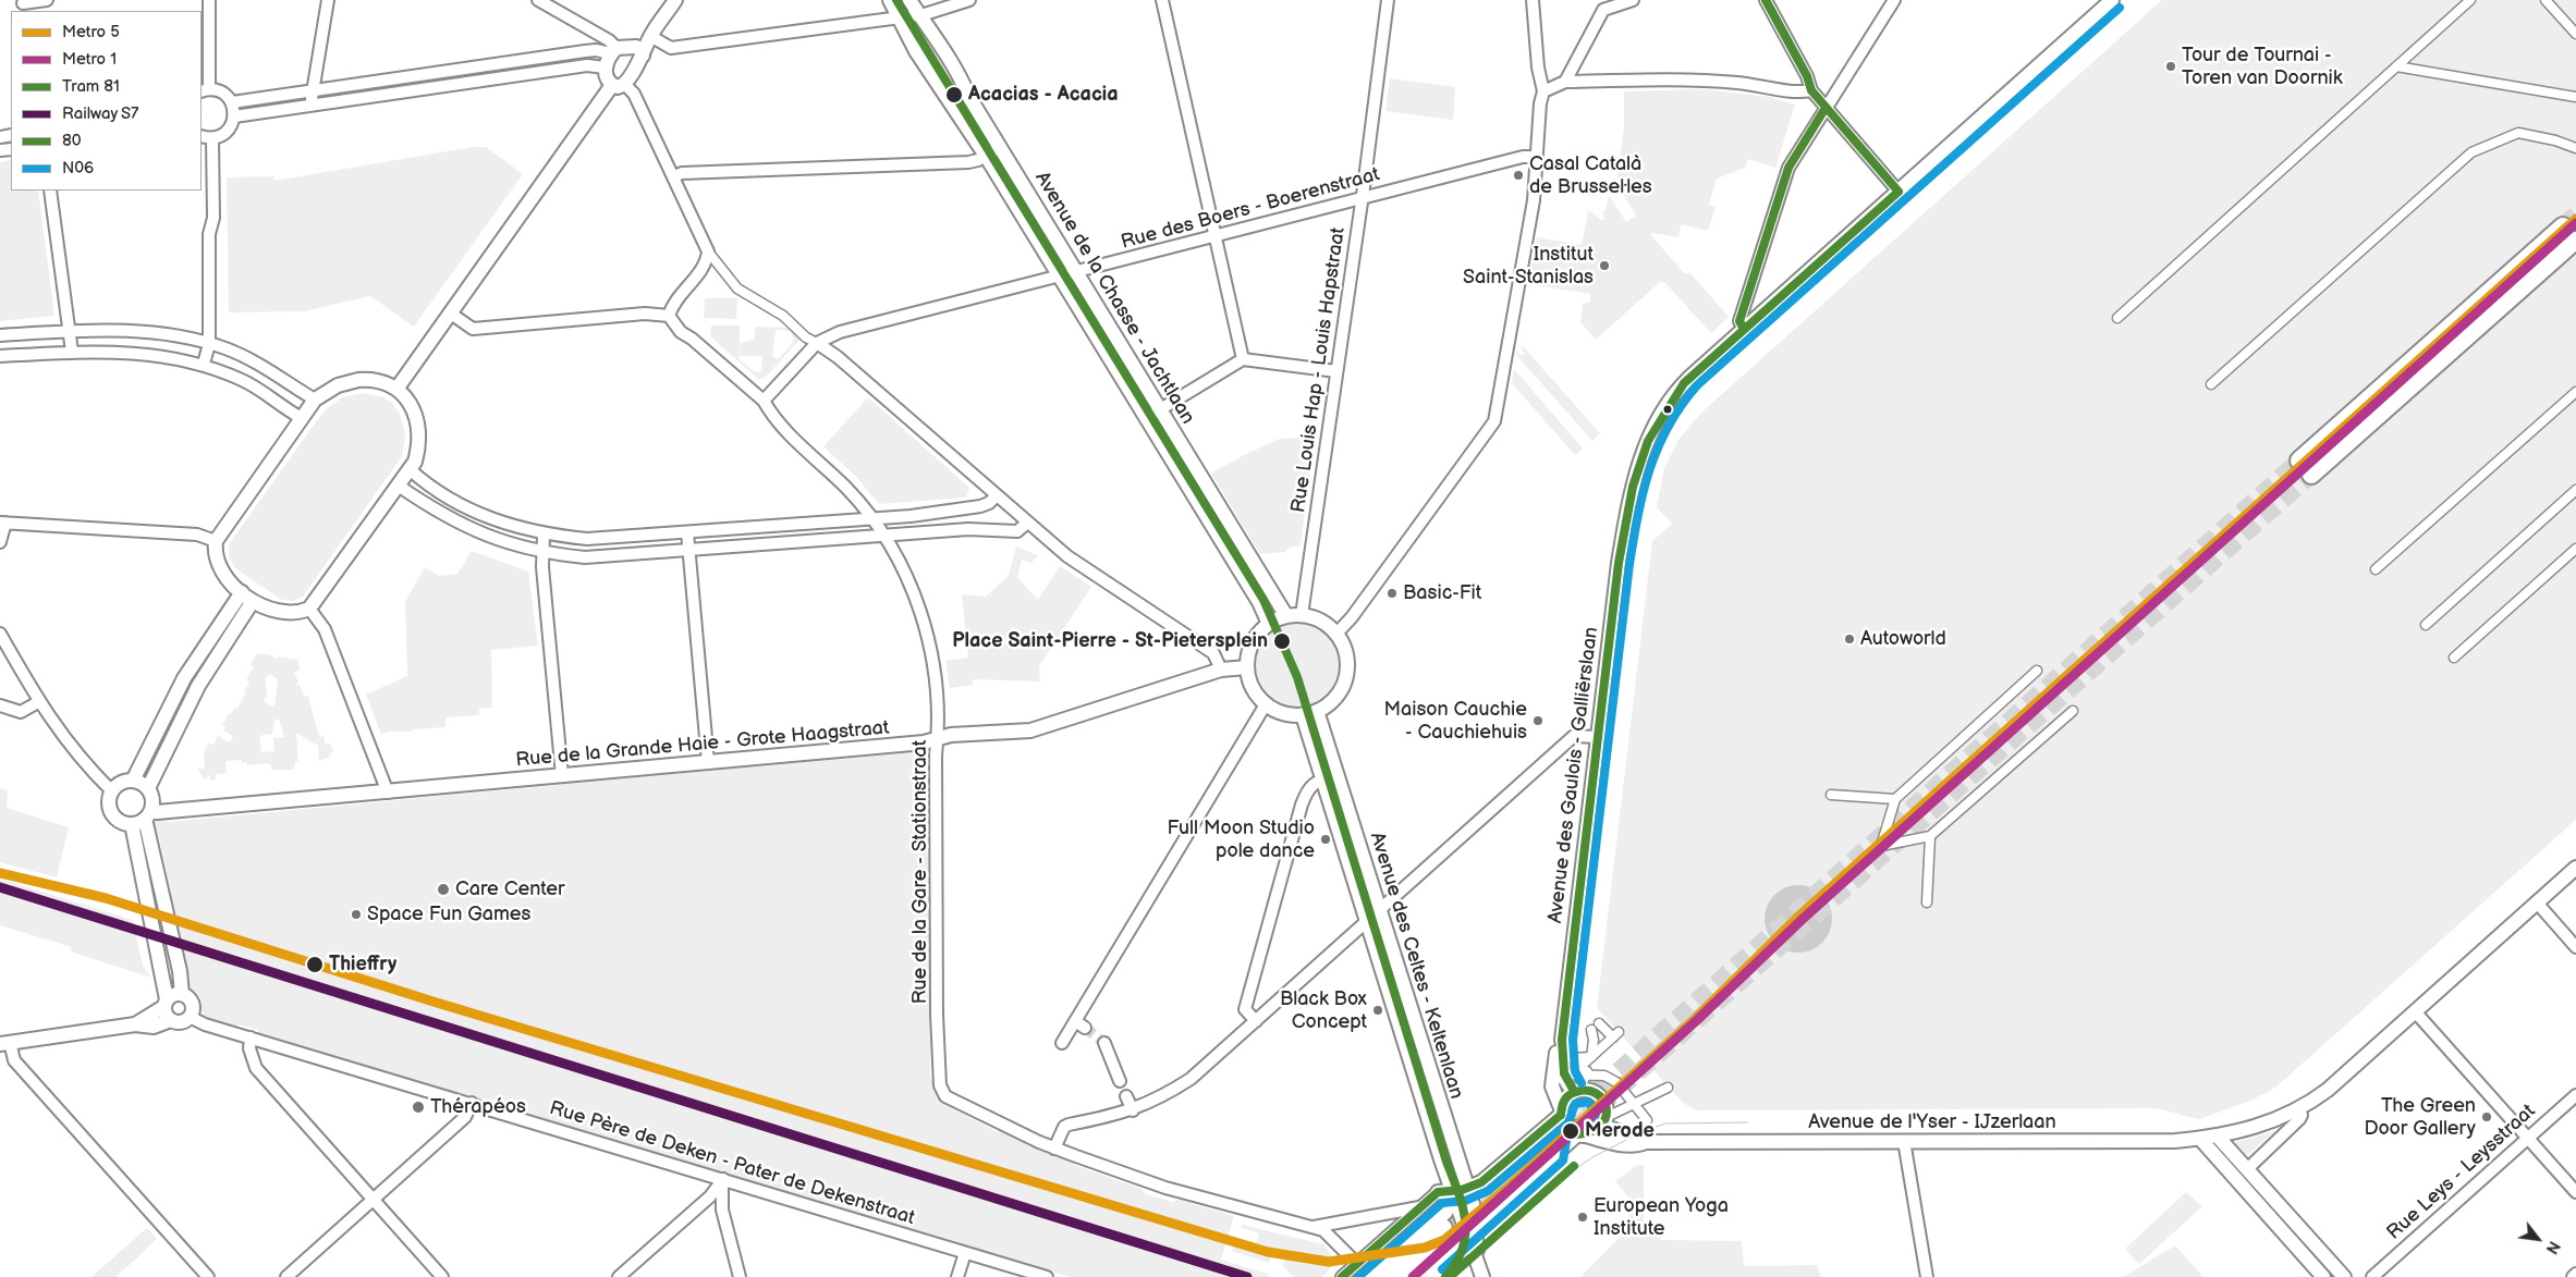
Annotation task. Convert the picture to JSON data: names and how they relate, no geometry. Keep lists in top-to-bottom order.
{
  "streets": {
    "street": [
      "Rue des Boers - Boerenstraat",
      "Avenue de la Chasse - Jachtlaan",
      "Rue Louis Hap - Louis Hapstraat",
      "Rue de la Grande Haie - Grote Haagstraat",
      "Avenue des Gaulois - Galliërslaan",
      "Rue de la Gare - Stationstraat",
      "Avenue des Celtes - Keltenlaan",
      "Avenue de l'Yser - IJzerlaan",
      "Rue Père de Deken - Pater de Dekenstraat",
      "Rue Leys - Leysstraat"
    ]
  },
  "crossings": [
    ["Rue des Boers - Boerenstraat", "Avenue de la Chasse - Jachtlaan"],
    ["Rue des Boers - Boerenstraat", "Rue Louis Hap - Louis Hapstraat"],
    ["Avenue de la Chasse - Jachtlaan", "Rue Louis Hap - Louis Hapstraat"],
    ["Avenue de la Chasse - Jachtlaan", "Rue de la Grande Haie - Grote Haagstraat"],
    ["Avenue de la Chasse - Jachtlaan", "Avenue des Celtes - Keltenlaan"],
    ["Rue Louis Hap - Louis Hapstraat", "Rue de la Grande Haie - Grote Haagstraat"],
    ["Rue Louis Hap - Louis Hapstraat", "Avenue des Celtes - Keltenlaan"],
    ["Rue de la Grande Haie - Grote Haagstraat", "Rue de la Gare - Stationstraat"],
    ["Rue de la Grande Haie - Grote Haagstraat", "Avenue des Celtes - Keltenlaan"],
    ["Avenue des Gaulois - Galliërslaan", "Avenue de l'Yser - IJzerlaan"]
  ],
  "places": [
    "Tour de Tournai - Toren van Doornik",
    "Acacias - Acacia",
    "Casal Català de Brussel·les",
    "Institut Saint-Stanislas",
    "Basic-Fit",
    "Autoworld",
    "Place Saint-Pierre - St-Pietersplein",
    "Maison Cauchie - Cauchiehuis",
    "Full Moon Studio pole dance",
    "Care Center",
    "Space Fun Games",
    "Thieffry",
    "Black Box Concept",
    "Thérapéos",
    "The Green Door Gallery",
    "Merode",
    "European Yoga Institute"
  ],
  "lines": [
    "tram line 81",
    "transit line 80",
    "transit line N06",
    "metro line 5",
    "metro line 1",
    "rail line S7"
  ],
  "legend": [
    "Metro 5",
    "Metro 1",
    "Tram 81",
    "Railway S7",
    "80",
    "N06"
  ],
  "north": "bottom right"
}
